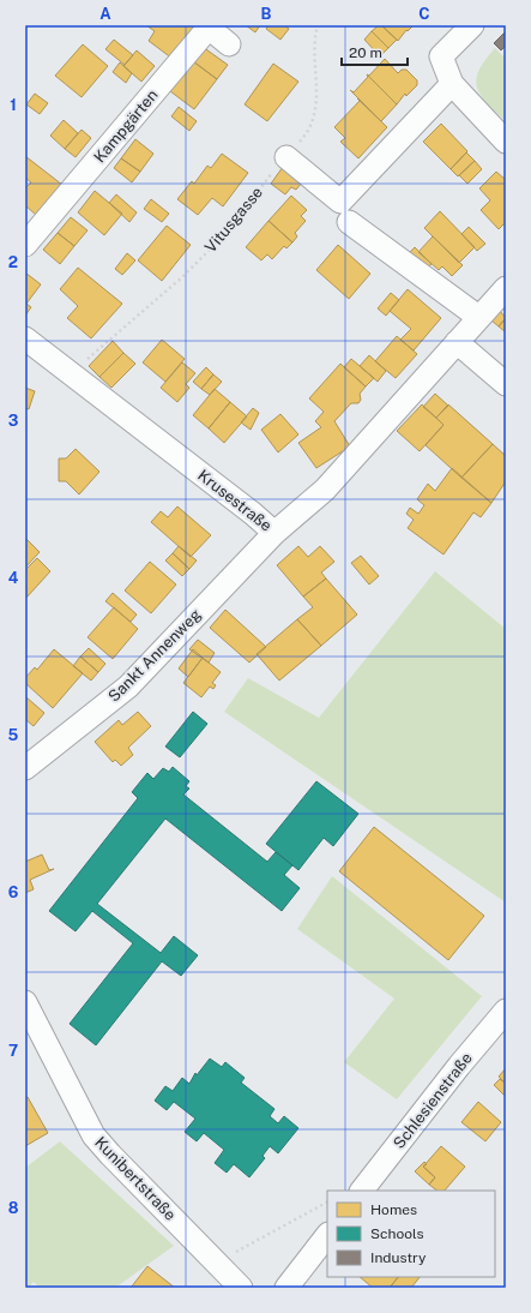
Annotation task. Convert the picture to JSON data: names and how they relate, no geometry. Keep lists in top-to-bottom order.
{
  "streets": {
    "street": [
      "Kampgärten",
      "Krusestraße",
      "Sankt Annenweg",
      "Schlesienstraße",
      "Kunibertstraße"
    ],
    "path": ["Vitusgasse"]
  },
  "crossings": [
    ["Vitusgasse", "Krusestraße"],
    ["Krusestraße", "Sankt Annenweg"]
  ],
  "legend": ["Homes", "Schools", "Industry"],
  "scale_bar": "20 m",
  "grid": {
    "columns": ["A", "B", "C"],
    "rows": [
      "1",
      "2",
      "3",
      "4",
      "5",
      "6",
      "7",
      "8"
    ]
  }
}
